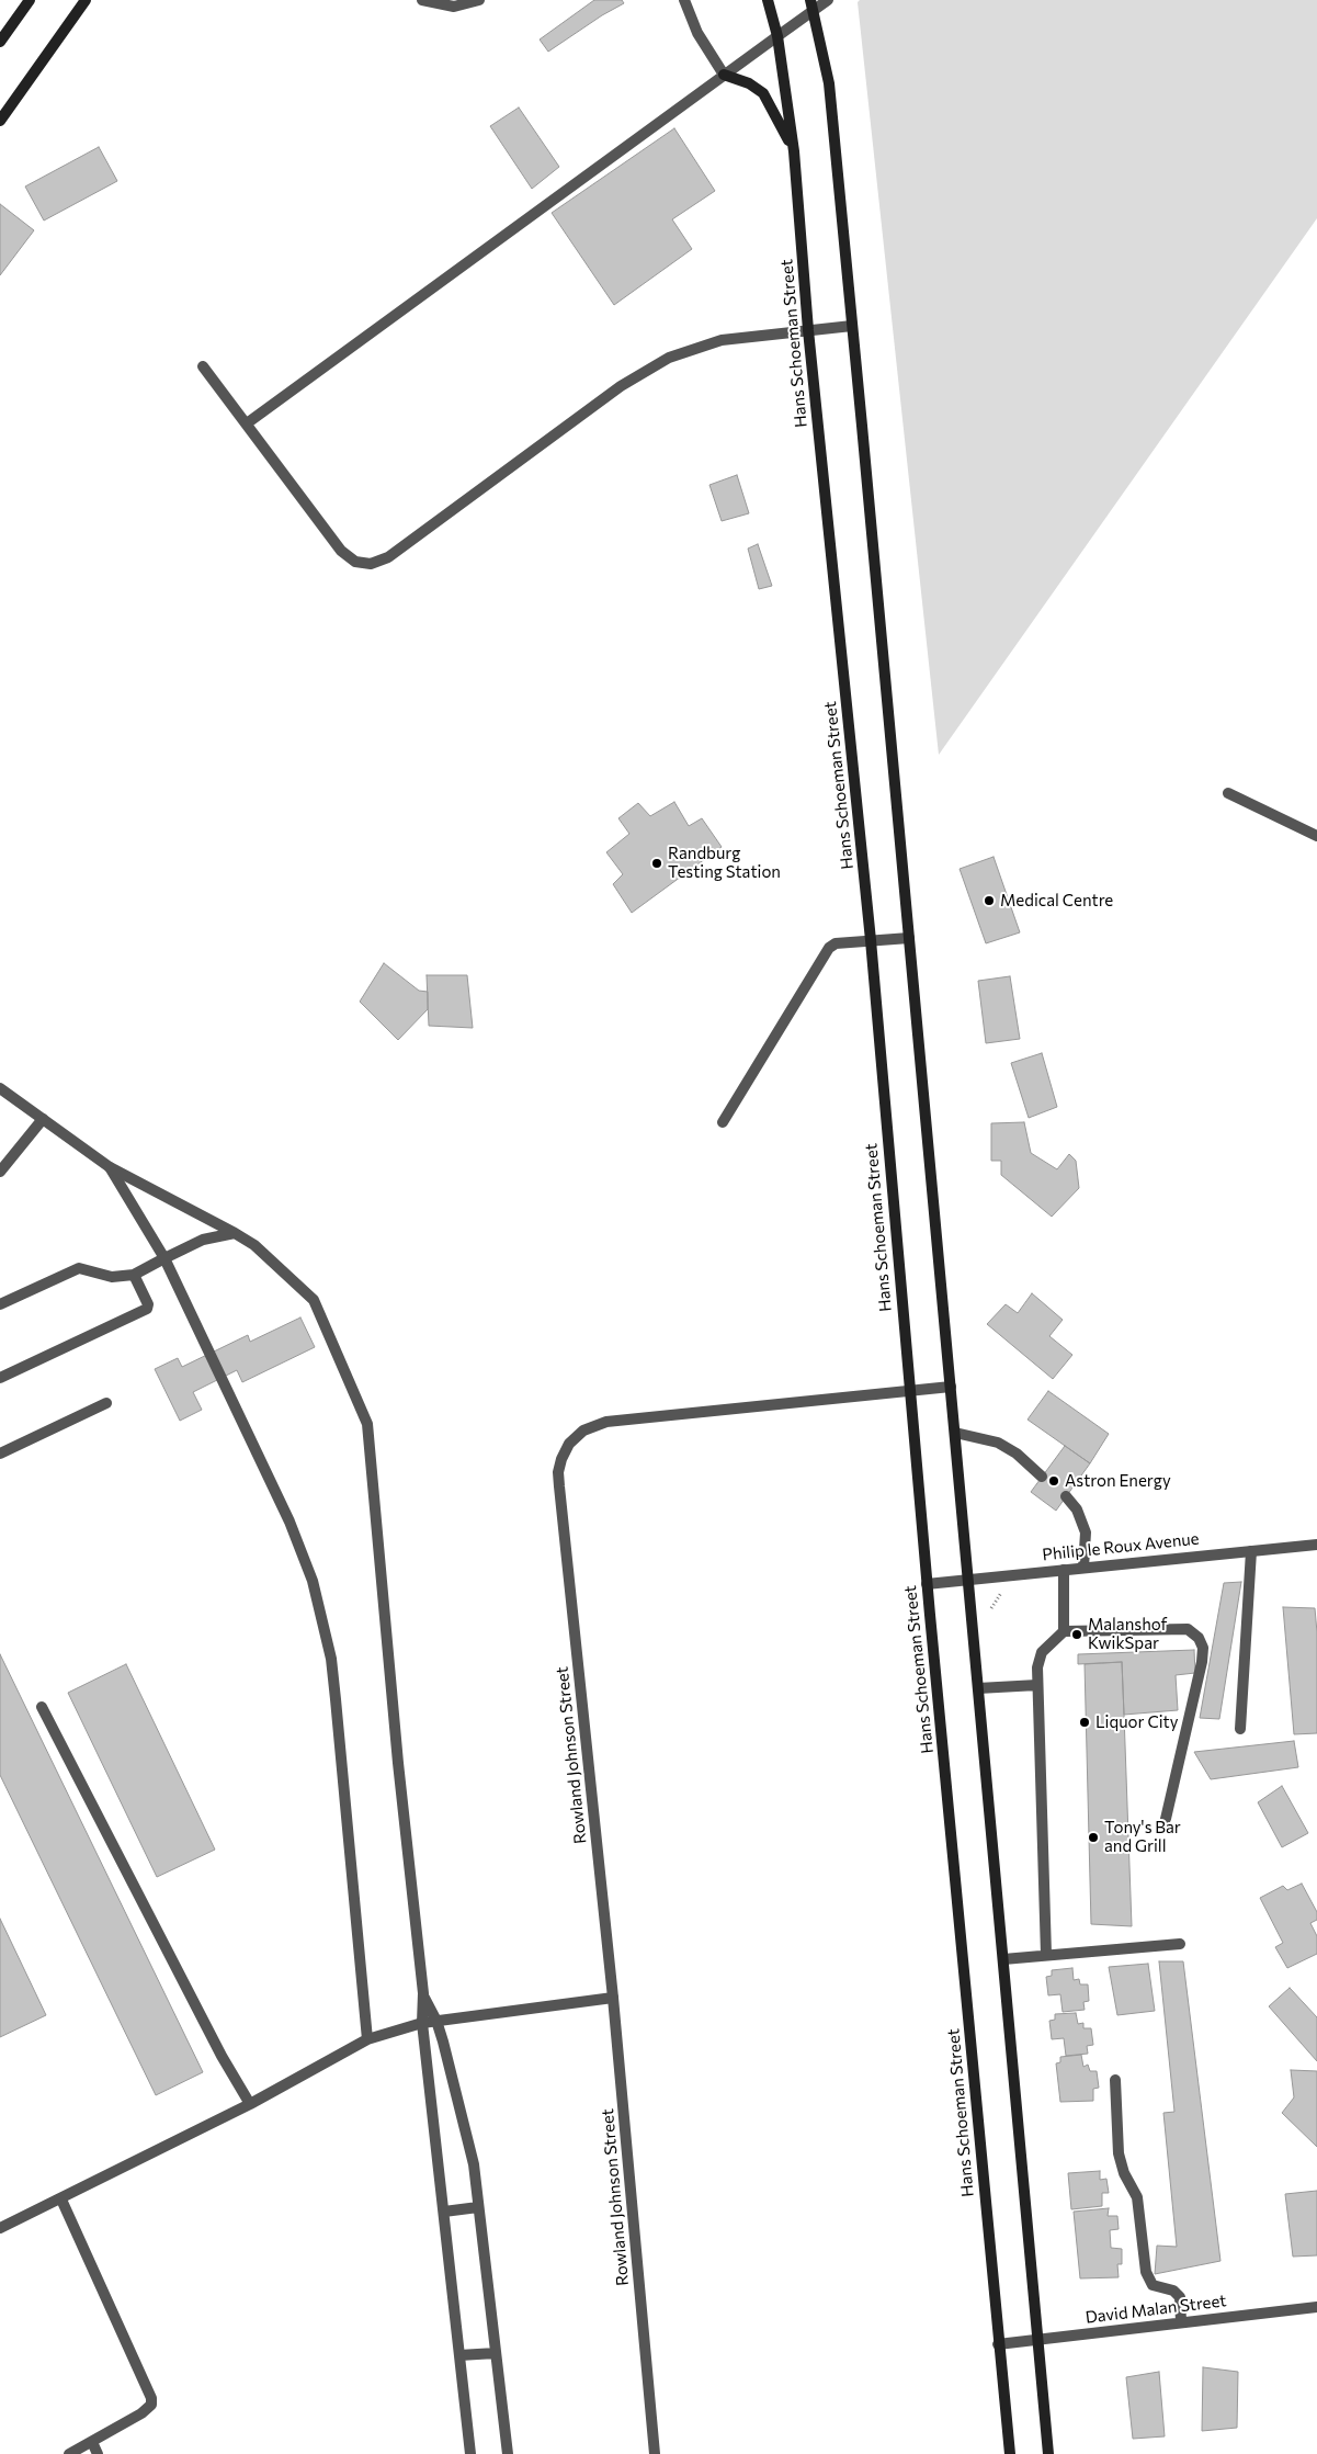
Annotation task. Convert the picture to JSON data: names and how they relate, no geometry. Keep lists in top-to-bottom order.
{
  "streets": {
    "main road": ["Hans Schoeman Street"],
    "street": ["Philip le Roux Avenue", "Rowland Johnson Street", "David Malan Street"]
  },
  "crossings": [
    ["Hans Schoeman Street", "Philip le Roux Avenue"],
    ["Hans Schoeman Street", "Rowland Johnson Street"],
    ["Hans Schoeman Street", "David Malan Street"]
  ],
  "places": [
    "Randburg Testing Station",
    "Medical Centre",
    "Astron Energy",
    "Malanshof KwikSpar",
    "Liquor City",
    "Tony's Bar and Grill"
  ]
}
